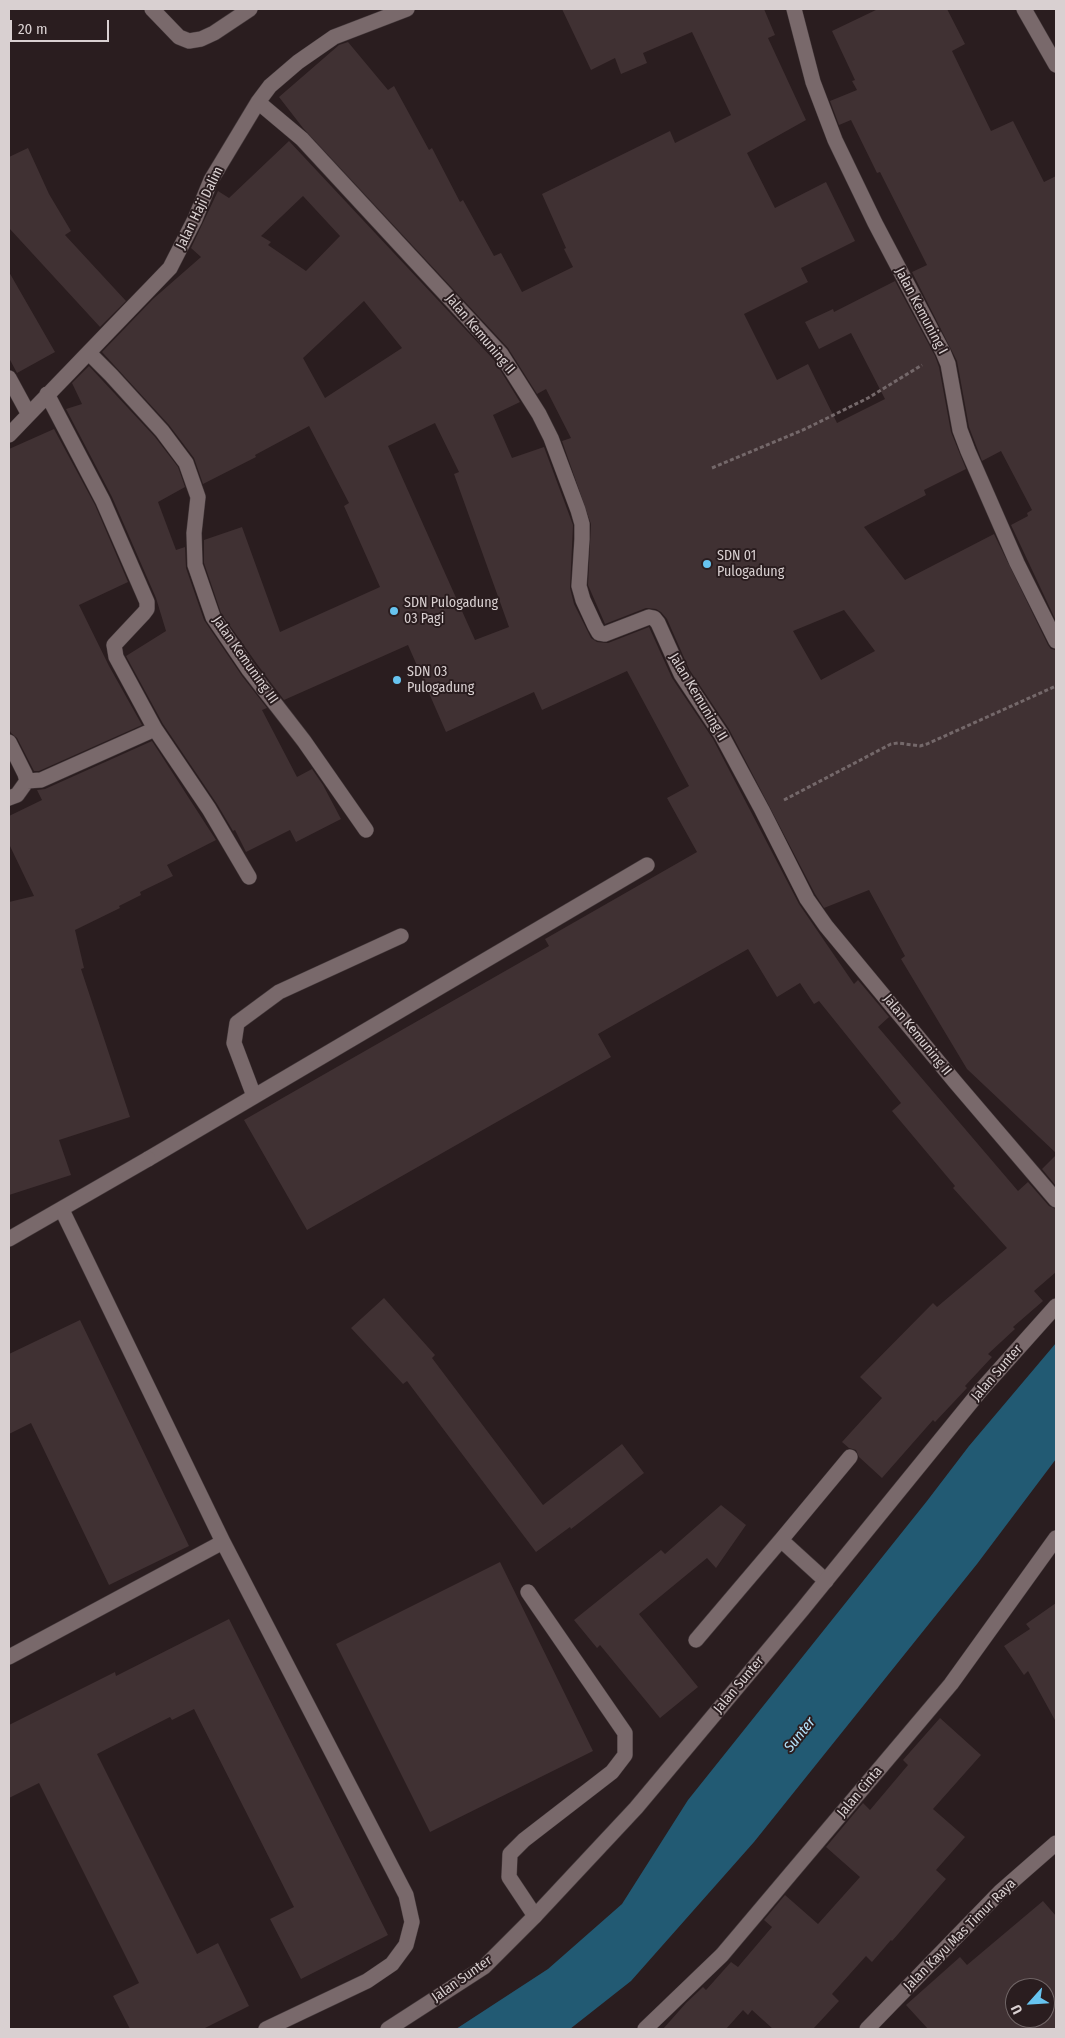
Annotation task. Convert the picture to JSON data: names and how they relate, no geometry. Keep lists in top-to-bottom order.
{
  "streets": {
    "street": [
      "Jalan Haji Dalim",
      "Jalan Kemuning I",
      "Jalan Kemuning II",
      "Jalan Kemuning III",
      "Jalan Sunter",
      "Jalan Cinta",
      "Jalan Kayu Mas Timur Raya"
    ]
  },
  "crossings": [
    ["Jalan Haji Dalim", "Jalan Kemuning II"],
    ["Jalan Haji Dalim", "Jalan Kemuning III"]
  ],
  "water": ["Sunter"],
  "places": ["SDN 01 Pulogadung", "SDN Pulogadung 03 Pagi", "SDN 03 Pulogadung"],
  "scale_bar": "20 m",
  "north": "bottom left"
}
